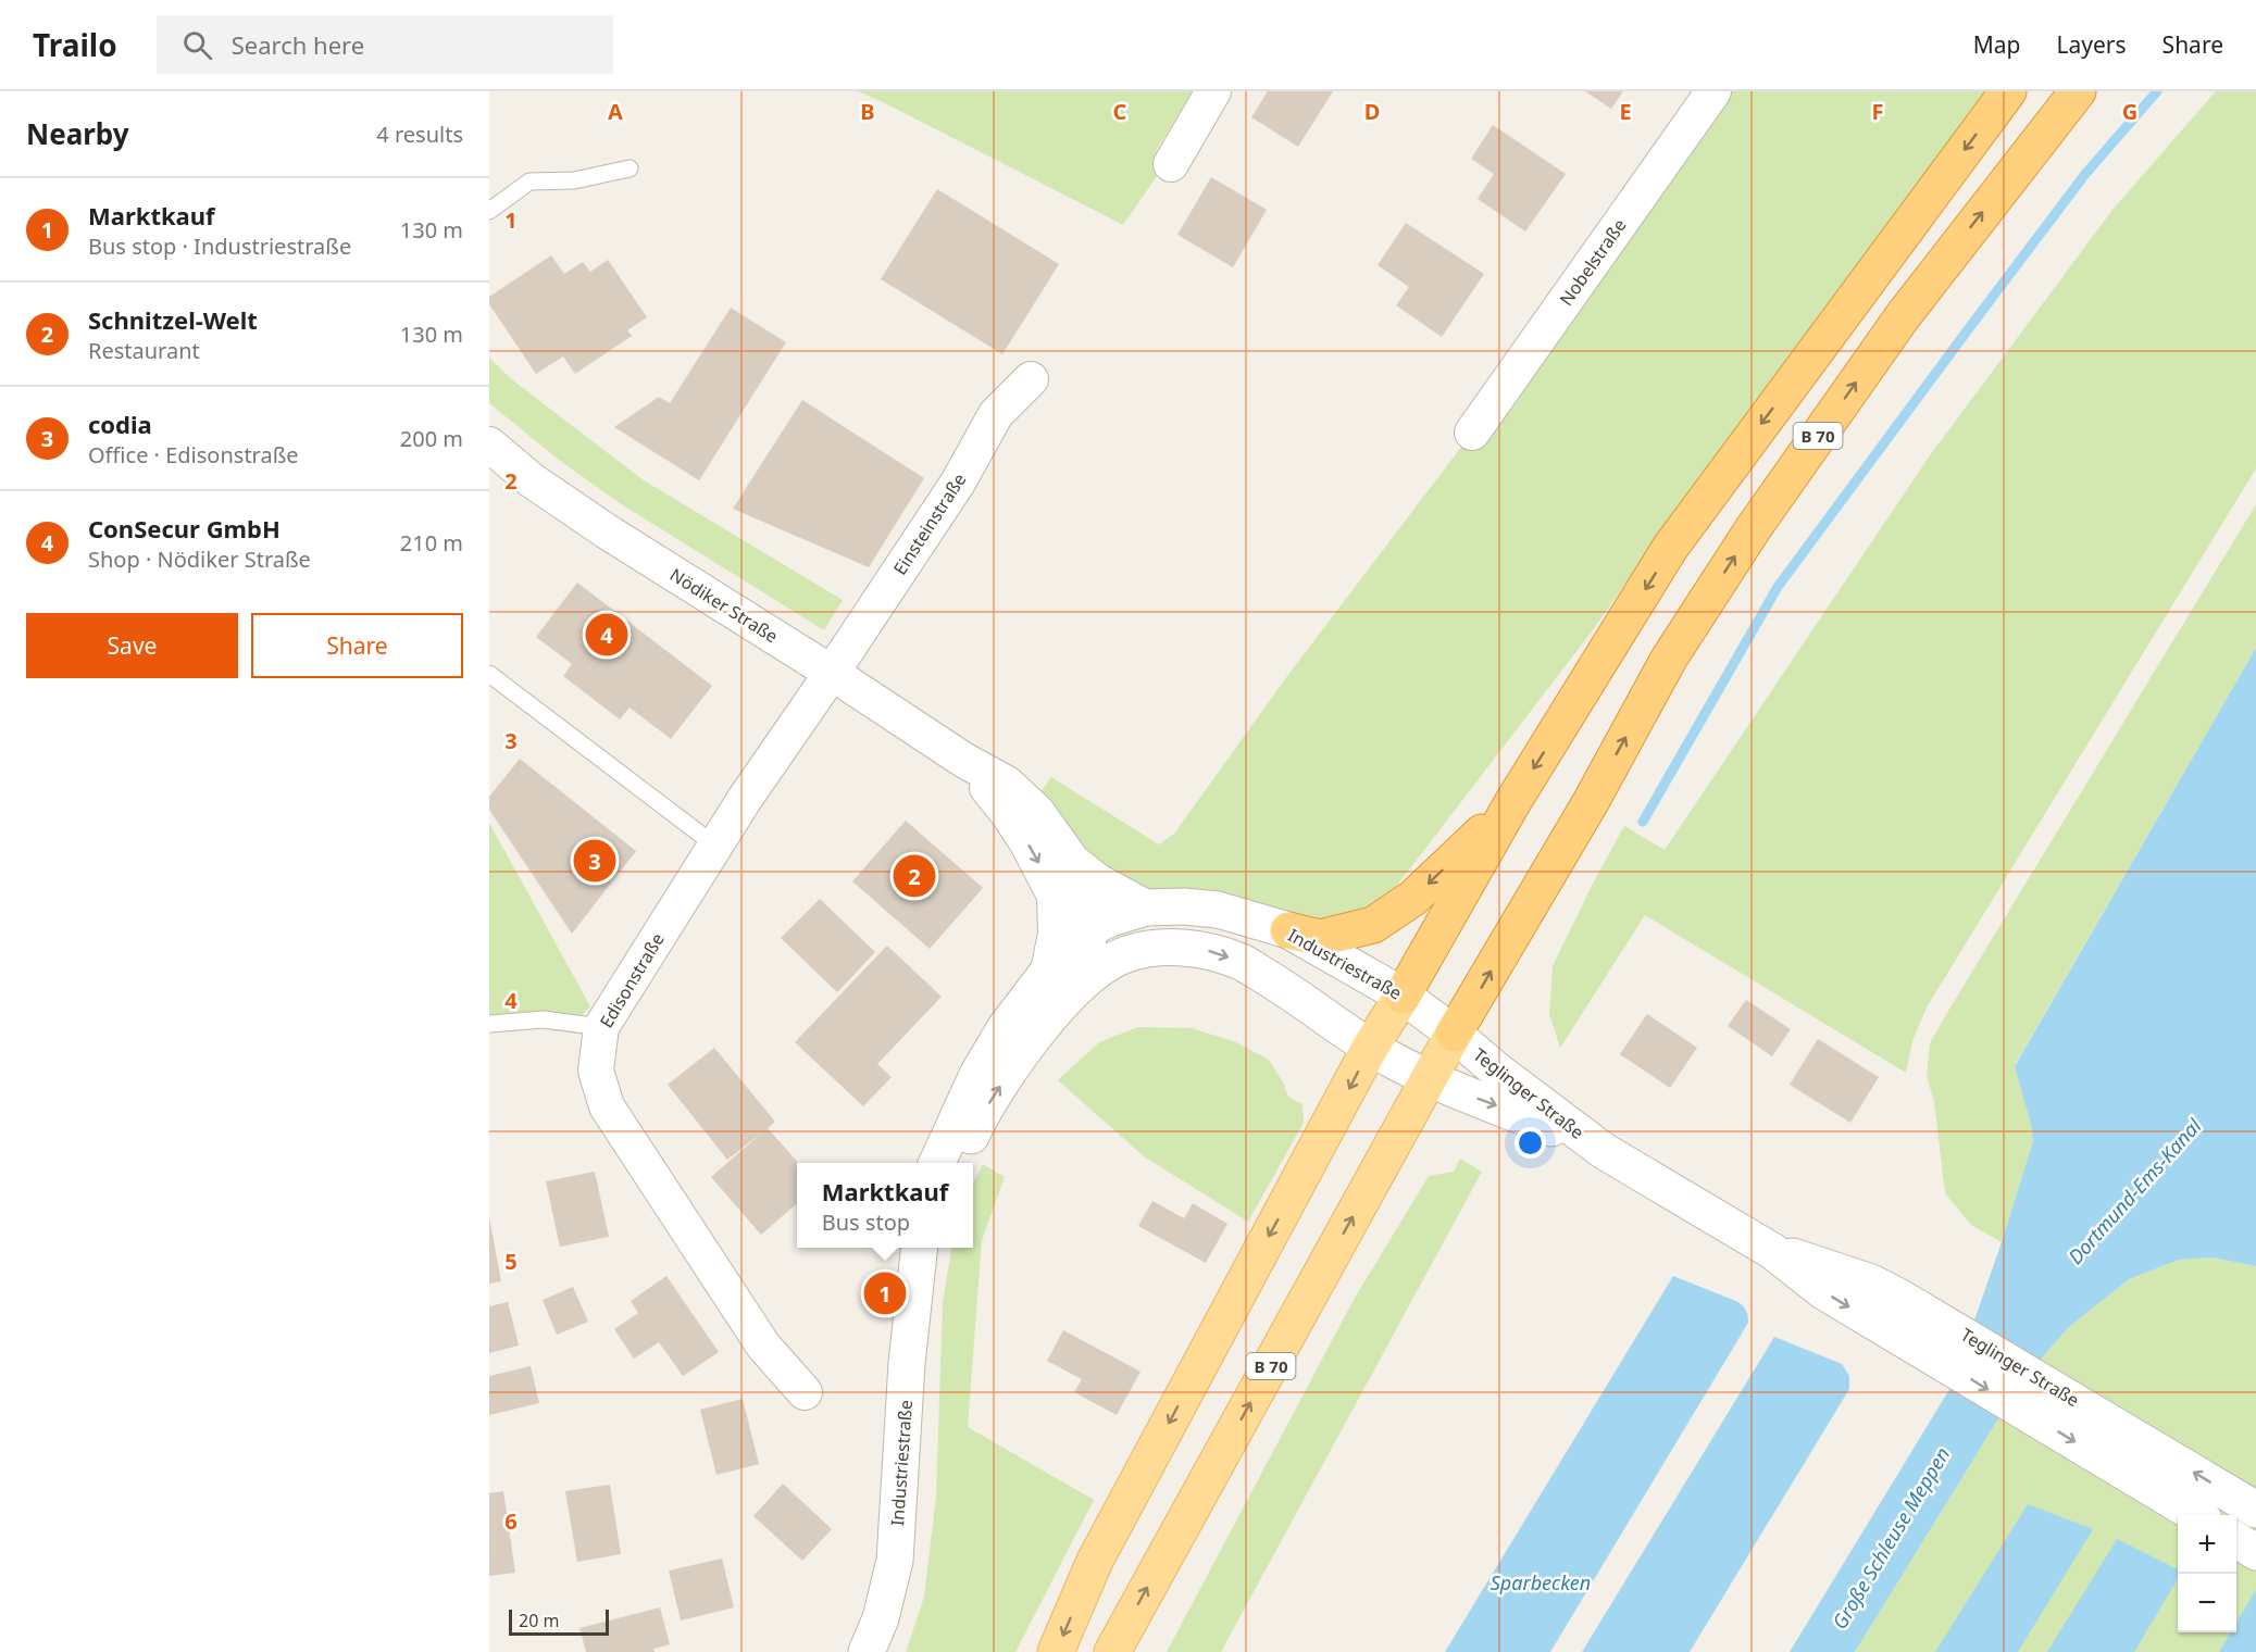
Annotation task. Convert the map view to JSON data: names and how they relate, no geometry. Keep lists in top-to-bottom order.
{
  "streets": {
    "highway": ["B 70"],
    "street": [
      "Nobelstraße",
      "Einsteinstraße",
      "Nödiker Straße",
      "Industriestraße",
      "Edisonstraße",
      "Teglinger Straße"
    ]
  },
  "crossings": [
    ["B 70", "Industriestraße"],
    ["B 70", "Teglinger Straße"],
    ["Einsteinstraße", "Nödiker Straße"],
    ["Einsteinstraße", "Edisonstraße"],
    ["Nödiker Straße", "Industriestraße"],
    ["Nödiker Straße", "Edisonstraße"],
    ["Industriestraße", "Teglinger Straße"]
  ],
  "water": ["Dortmund-Ems-Kanal", "Große Schleuse Meppen", "Sparbecken"],
  "scale_bar": "20 m",
  "page": {
    "header": "Trailo",
    "search": "Search here",
    "nav": ["Map", "Layers", "Share"],
    "heading": ["Nearby", "4 results"],
    "list": [
      {
        "mark": "1",
        "name": "Marktkauf",
        "note": "Bus stop · Industriestraße",
        "value": "130 m"
      },
      {
        "mark": "2",
        "name": "Schnitzel-Welt",
        "note": "Restaurant",
        "value": "130 m"
      },
      {
        "mark": "3",
        "name": "codia",
        "note": "Office · Edisonstraße",
        "value": "200 m"
      },
      {
        "mark": "4",
        "name": "ConSecur GmbH",
        "note": "Shop · Nödiker Straße",
        "value": "210 m"
      }
    ],
    "buttons": ["Save", "Share"],
    "pins": [
      "4",
      "3",
      "2",
      "1"
    ],
    "popup": ["Marktkauf", "Bus stop"],
    "map_buttons": ["+", "−"],
    "scale": "20 m"
  },
  "grid": {
    "columns": [
      "A",
      "B",
      "C",
      "D",
      "E",
      "F",
      "G"
    ],
    "rows": [
      "1",
      "2",
      "3",
      "4",
      "5",
      "6"
    ]
  }
}
